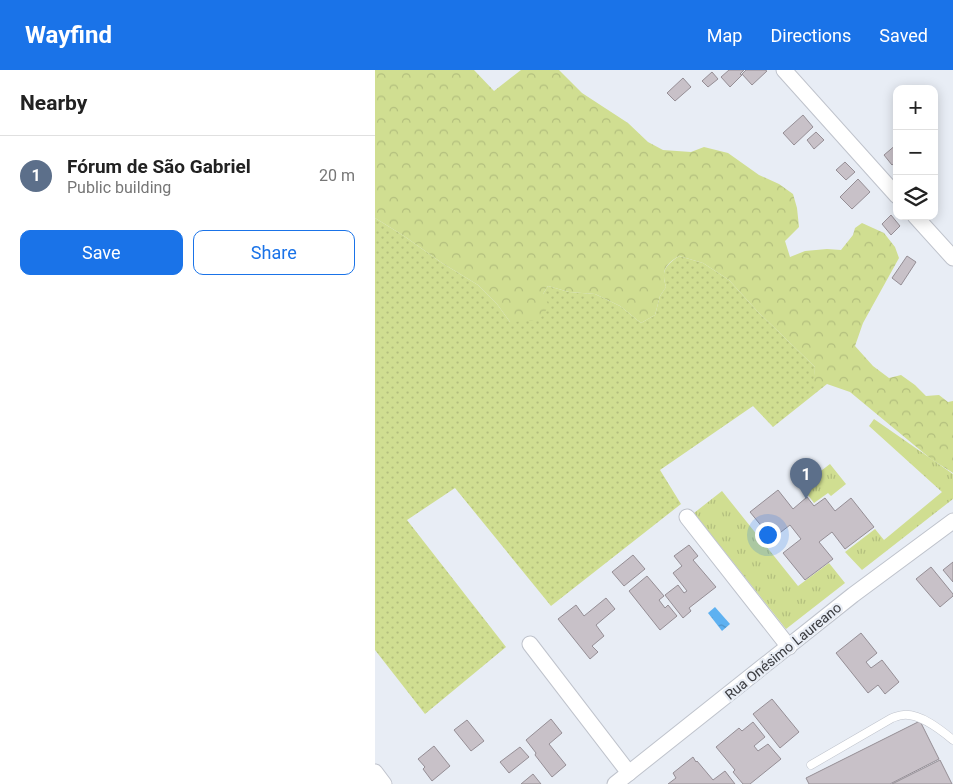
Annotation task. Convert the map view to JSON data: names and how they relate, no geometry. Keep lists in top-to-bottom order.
{
  "streets": {
    "street": ["Rua Onésimo Laureano"]
  },
  "page": {
    "header": "Wayfind",
    "nav": ["Map", "Directions", "Saved"],
    "heading": "Nearby",
    "map_buttons": ["+", "−"],
    "list": [
      {
        "mark": "1",
        "name": "Fórum de São Gabriel",
        "note": "Public building",
        "value": "20 m"
      }
    ],
    "buttons": ["Save", "Share"],
    "pins": "1"
  }
}
